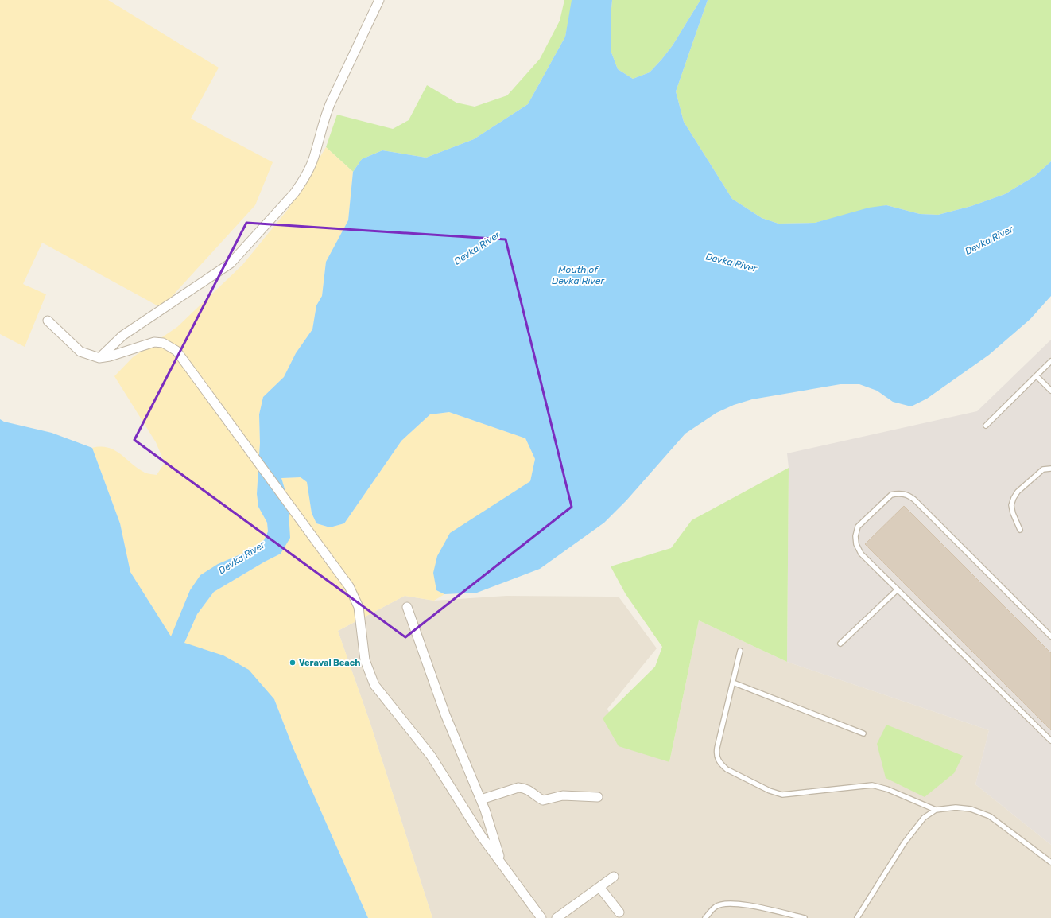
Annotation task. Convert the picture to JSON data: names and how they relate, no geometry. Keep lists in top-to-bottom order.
{
  "water": ["Devka River", "Mouth of Devka River"],
  "places": ["Veraval Beach"]
}
